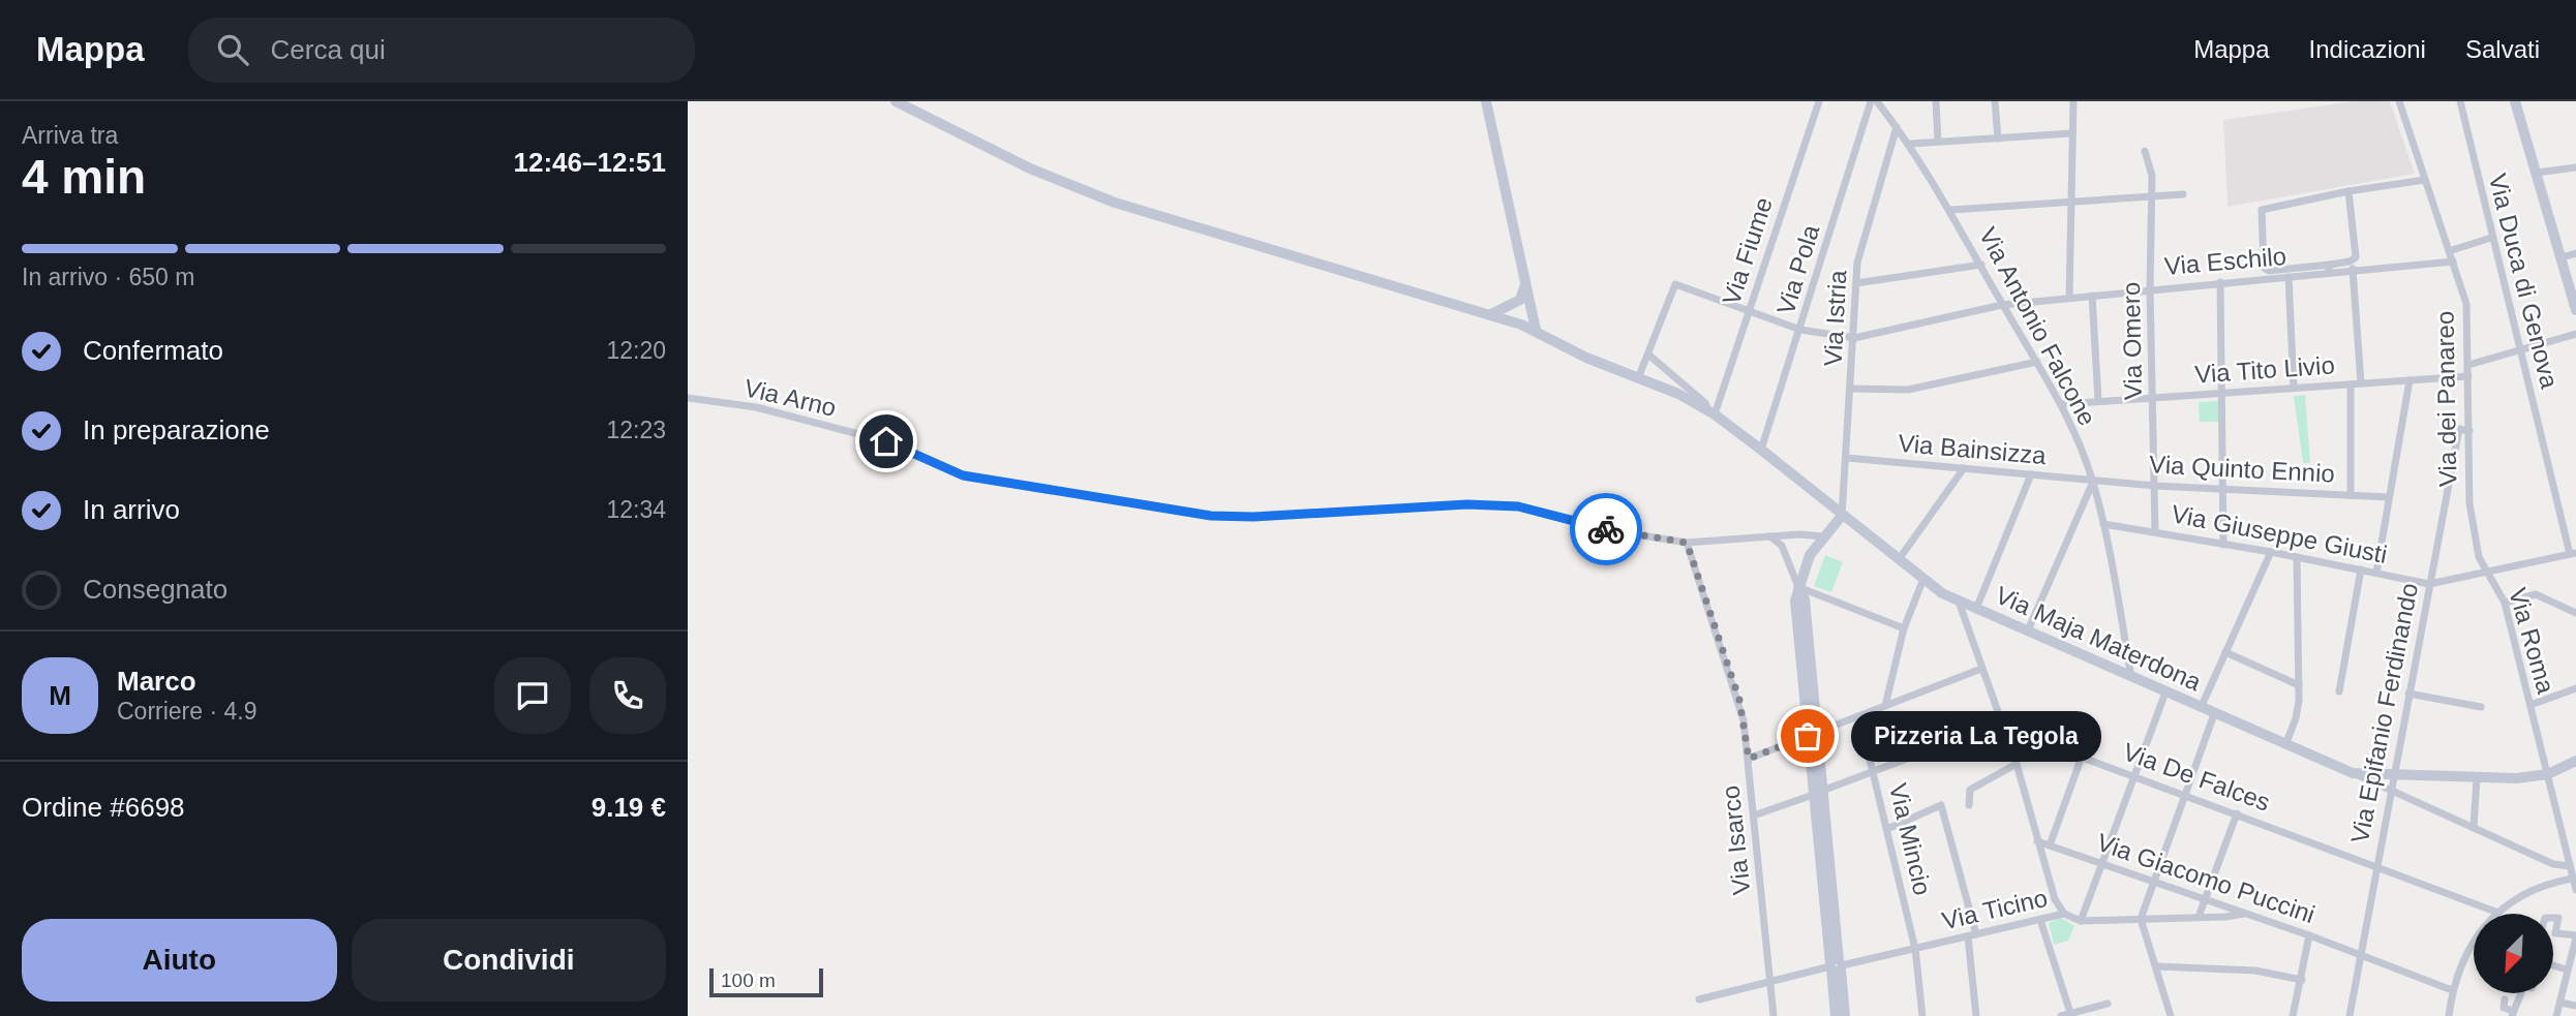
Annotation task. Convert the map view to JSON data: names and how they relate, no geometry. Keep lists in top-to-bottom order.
{
  "streets": {
    "main road": ["Via Maja Materdona"],
    "street": [
      "Via Fiume",
      "Via Eschilo",
      "Via Pola",
      "Via Duca di Genova",
      "Via Istria",
      "Via Antonio Falcone",
      "Via Omero",
      "Via Tito Livio",
      "Via Arno",
      "Via dei Panareo",
      "Via Bainsizza",
      "Via Quinto Ennio",
      "Via Giuseppe Giusti",
      "Via Roma",
      "Via Epifanio Ferdinando",
      "Via De Falces",
      "Via Mincio",
      "Via Isarco",
      "Via Giacomo Puccini",
      "Via Ticino"
    ]
  },
  "crossings": [
    ["Via Fiume", "Via Maja Materdona"],
    ["Via Eschilo", "Via Istria"],
    ["Via Eschilo", "Via Antonio Falcone"],
    ["Via Eschilo", "Via Omero"],
    ["Via Eschilo", "Via dei Panareo"],
    ["Via Pola", "Via Maja Materdona"],
    ["Via Duca di Genova", "Via Giuseppe Giusti"],
    ["Via Istria", "Via Antonio Falcone"],
    ["Via Istria", "Via Bainsizza"],
    ["Via Istria", "Via Maja Materdona"],
    ["Via Antonio Falcone", "Via Tito Livio"],
    ["Via Antonio Falcone", "Via Bainsizza"],
    ["Via Antonio Falcone", "Via Quinto Ennio"],
    ["Via Antonio Falcone", "Via Giuseppe Giusti"],
    ["Via Antonio Falcone", "Via Maja Materdona"],
    ["Via Omero", "Via Tito Livio"],
    ["Via Omero", "Via Quinto Ennio"],
    ["Via Omero", "Via Giuseppe Giusti"],
    ["Via Tito Livio", "Via dei Panareo"],
    ["Via Arno", "Via Isarco"],
    ["Via dei Panareo", "Via Giuseppe Giusti"],
    ["Via dei Panareo", "Via Roma"],
    ["Via dei Panareo", "Via Epifanio Ferdinando"],
    ["Via Bainsizza", "Via Quinto Ennio"],
    ["Via Giuseppe Giusti", "Via Roma"],
    ["Via Giuseppe Giusti", "Via Epifanio Ferdinando"],
    ["Via Maja Materdona", "Via Roma"],
    ["Via Maja Materdona", "Via Epifanio Ferdinando"],
    ["Via Epifanio Ferdinando", "Via De Falces"],
    ["Via Epifanio Ferdinando", "Via Giacomo Puccini"],
    ["Via Mincio", "Via Ticino"],
    ["Via Isarco", "Via Ticino"],
    ["Via Giacomo Puccini", "Via Ticino"]
  ],
  "places": ["Pizzeria La Tegola"],
  "scale_bar": "100 m",
  "north": "bottom left",
  "page": {
    "header": "Mappa",
    "search": "Cerca qui",
    "nav": ["Mappa", "Indicazioni", "Salvati"],
    "heading": ["4 min", "Arriva tra", "12:46–12:51"],
    "panel": [
      "Marco",
      "Corriere · 4.9",
      "Ordine #6698",
      "9.19 €"
    ],
    "bar": "In arrivo · 650 m",
    "list": [
      ["Confermato", "12:20"],
      ["In preparazione", "12:23"],
      ["In arrivo", "12:34"],
      "Consegnato"
    ],
    "round": "M",
    "bubble": "Pizzeria La Tegola",
    "buttons": ["Aiuto", "Condividi"],
    "scale": "100 m"
  }
}
